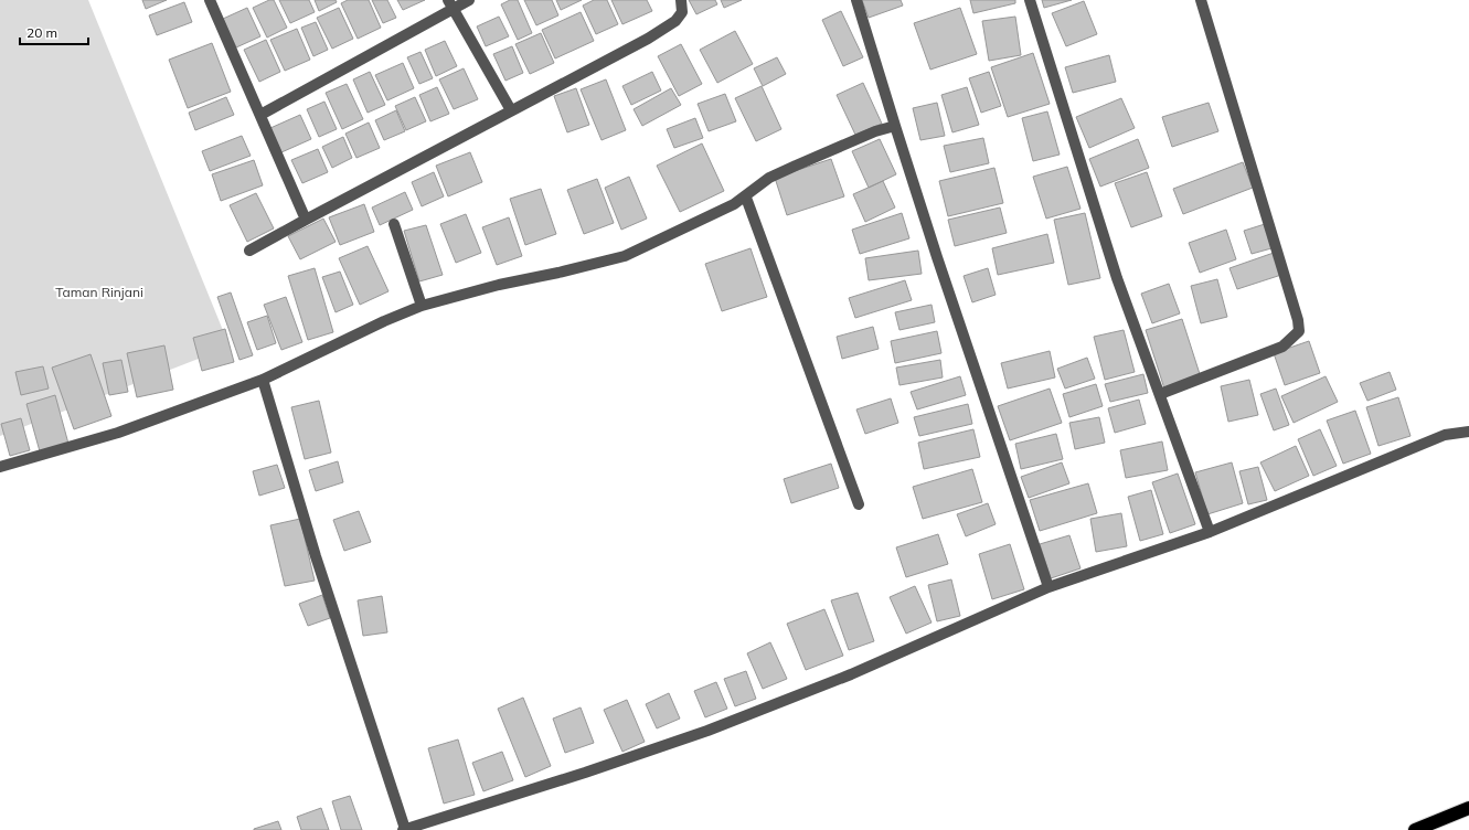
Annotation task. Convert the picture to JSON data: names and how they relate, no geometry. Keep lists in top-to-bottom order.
{
  "parks": ["Taman Rinjani"],
  "scale_bar": "20 m"
}
